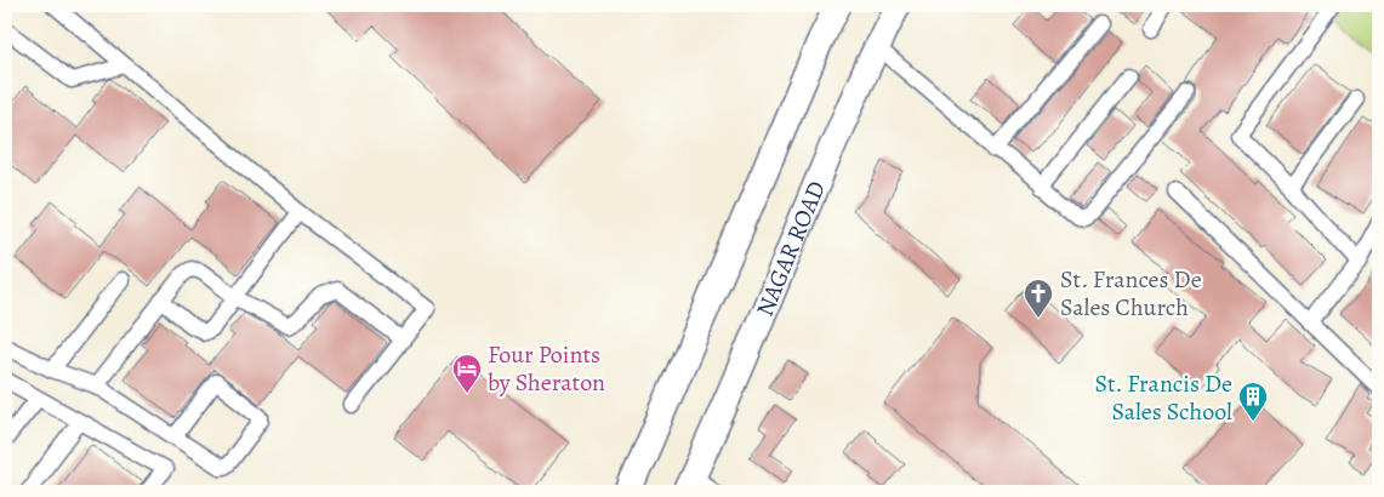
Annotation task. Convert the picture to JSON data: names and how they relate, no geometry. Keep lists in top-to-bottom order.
{
  "streets": {
    "highway": ["NAGAR ROAD"]
  },
  "places": {
    "church": ["St. Frances De Sales Church"],
    "hotel": ["Four Points by Sheraton"],
    "building": ["St. Francis De Sales School"]
  }
}
